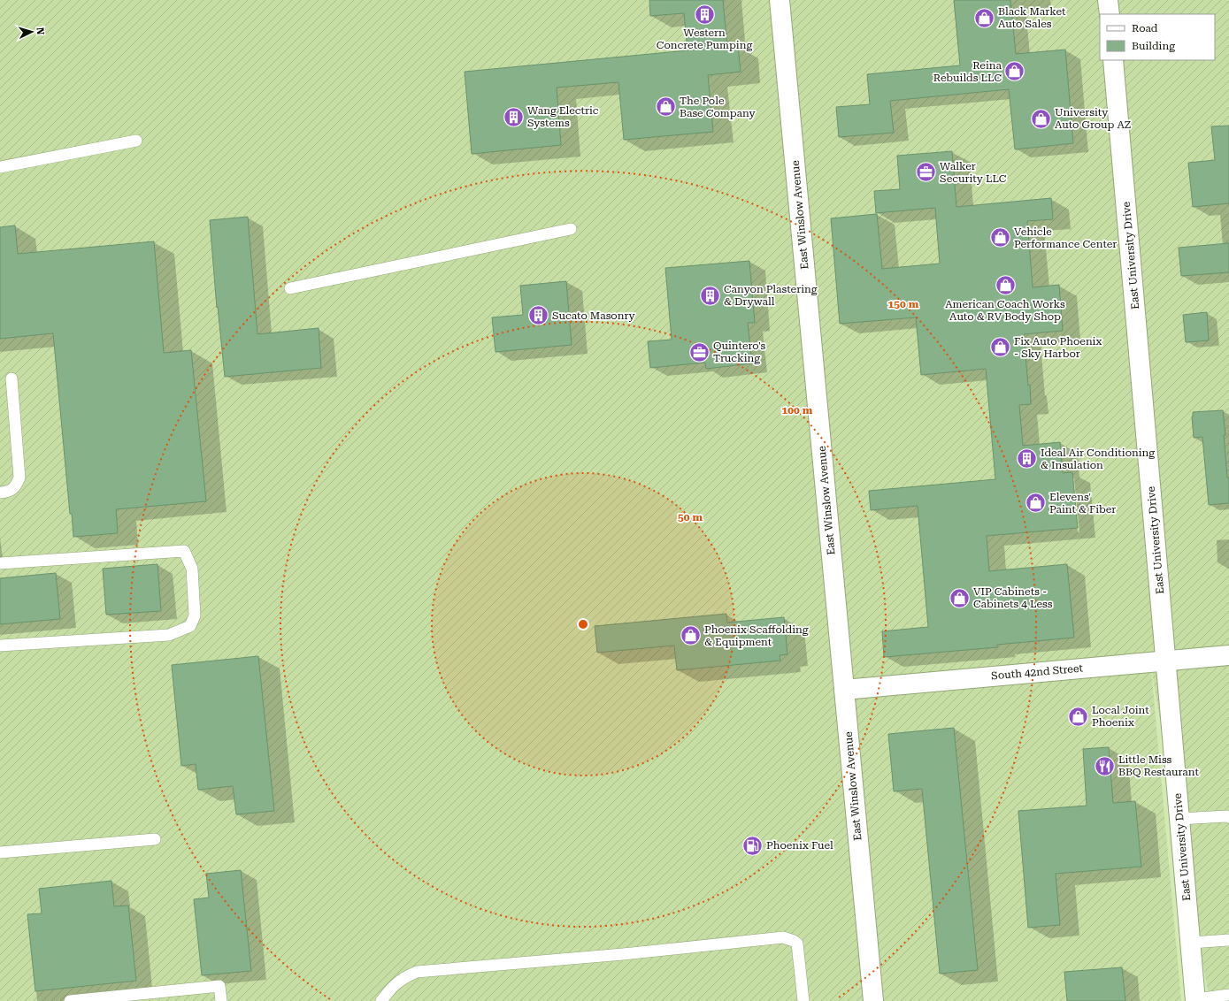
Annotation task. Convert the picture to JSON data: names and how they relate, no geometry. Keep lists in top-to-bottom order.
{
  "streets": {
    "street": ["East Winslow Avenue", "East University Drive", "South 42nd Street"]
  },
  "crossings": [
    ["East Winslow Avenue", "South 42nd Street"],
    ["East University Drive", "South 42nd Street"]
  ],
  "places": {
    "building": [
      "Western Concrete Pumping",
      "Wang Electric Systems",
      "Canyon Plastering & Drywall",
      "Sucato Masonry",
      "Ideal Air Conditioning & Insulation"
    ],
    "shop": [
      "Black Market Auto Sales",
      "Reina Rebuilds LLC",
      "The Pole Base Company",
      "University Auto Group AZ",
      "Vehicle Performance Center",
      "American Coach Works Auto & RV Body Shop",
      "Fix Auto Phoenix - Sky Harbor",
      "Elevens' Paint & Fiber",
      "VIP Cabinets - Cabinets 4 Less",
      "Phoenix Scaffolding & Equipment",
      "Local Joint Phoenix"
    ],
    "office": ["Walker Security LLC", "Quintero's Trucking"],
    "restaurant": ["Little Miss BBQ Restaurant"],
    "fuel station": ["Phoenix Fuel"]
  },
  "legend": ["Road", "Building"],
  "north": "right",
  "rings": ["150 m", "100 m", "50 m"]
}
